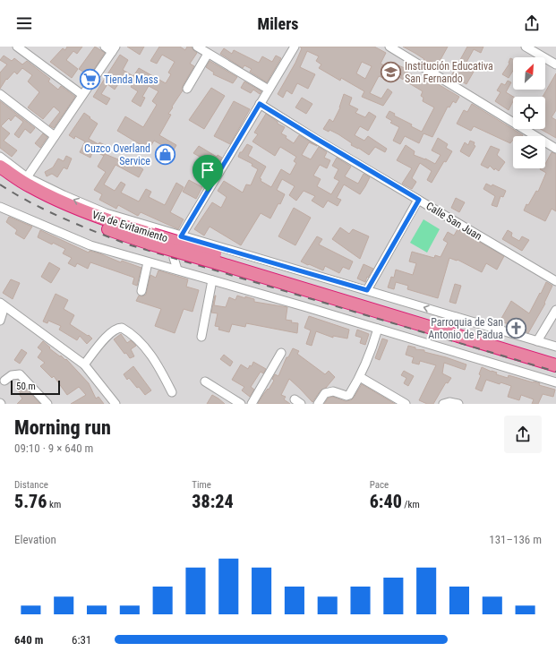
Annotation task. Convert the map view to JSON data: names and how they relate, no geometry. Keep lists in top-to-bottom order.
{
  "streets": {
    "highway": ["Vía de Evitamiento"],
    "street": ["Calle San Juan"]
  },
  "places": {
    "school or university": ["Institución Educativa San Fernando"],
    "supermarket": ["Tienda Mass"],
    "shop": ["Cuzco Overland Service"],
    "church": ["Parroquia de San Antonio de Padua"]
  },
  "scale_bar": "50 m",
  "north": "top right",
  "page": {
    "header": "Milers",
    "scale": "50 m",
    "heading": ["Morning run", "09:10 · 9 × 640 m"],
    "stats": [
      ["Distance", "5.76 km"],
      ["Time", "38:24"],
      ["Pace", "6:40 /km"]
    ],
    "chart": ["Elevation", "131–136 m"],
    "list": [
      {
        "name": "640 m",
        "note": "6:31"
      }
    ]
  }
}
